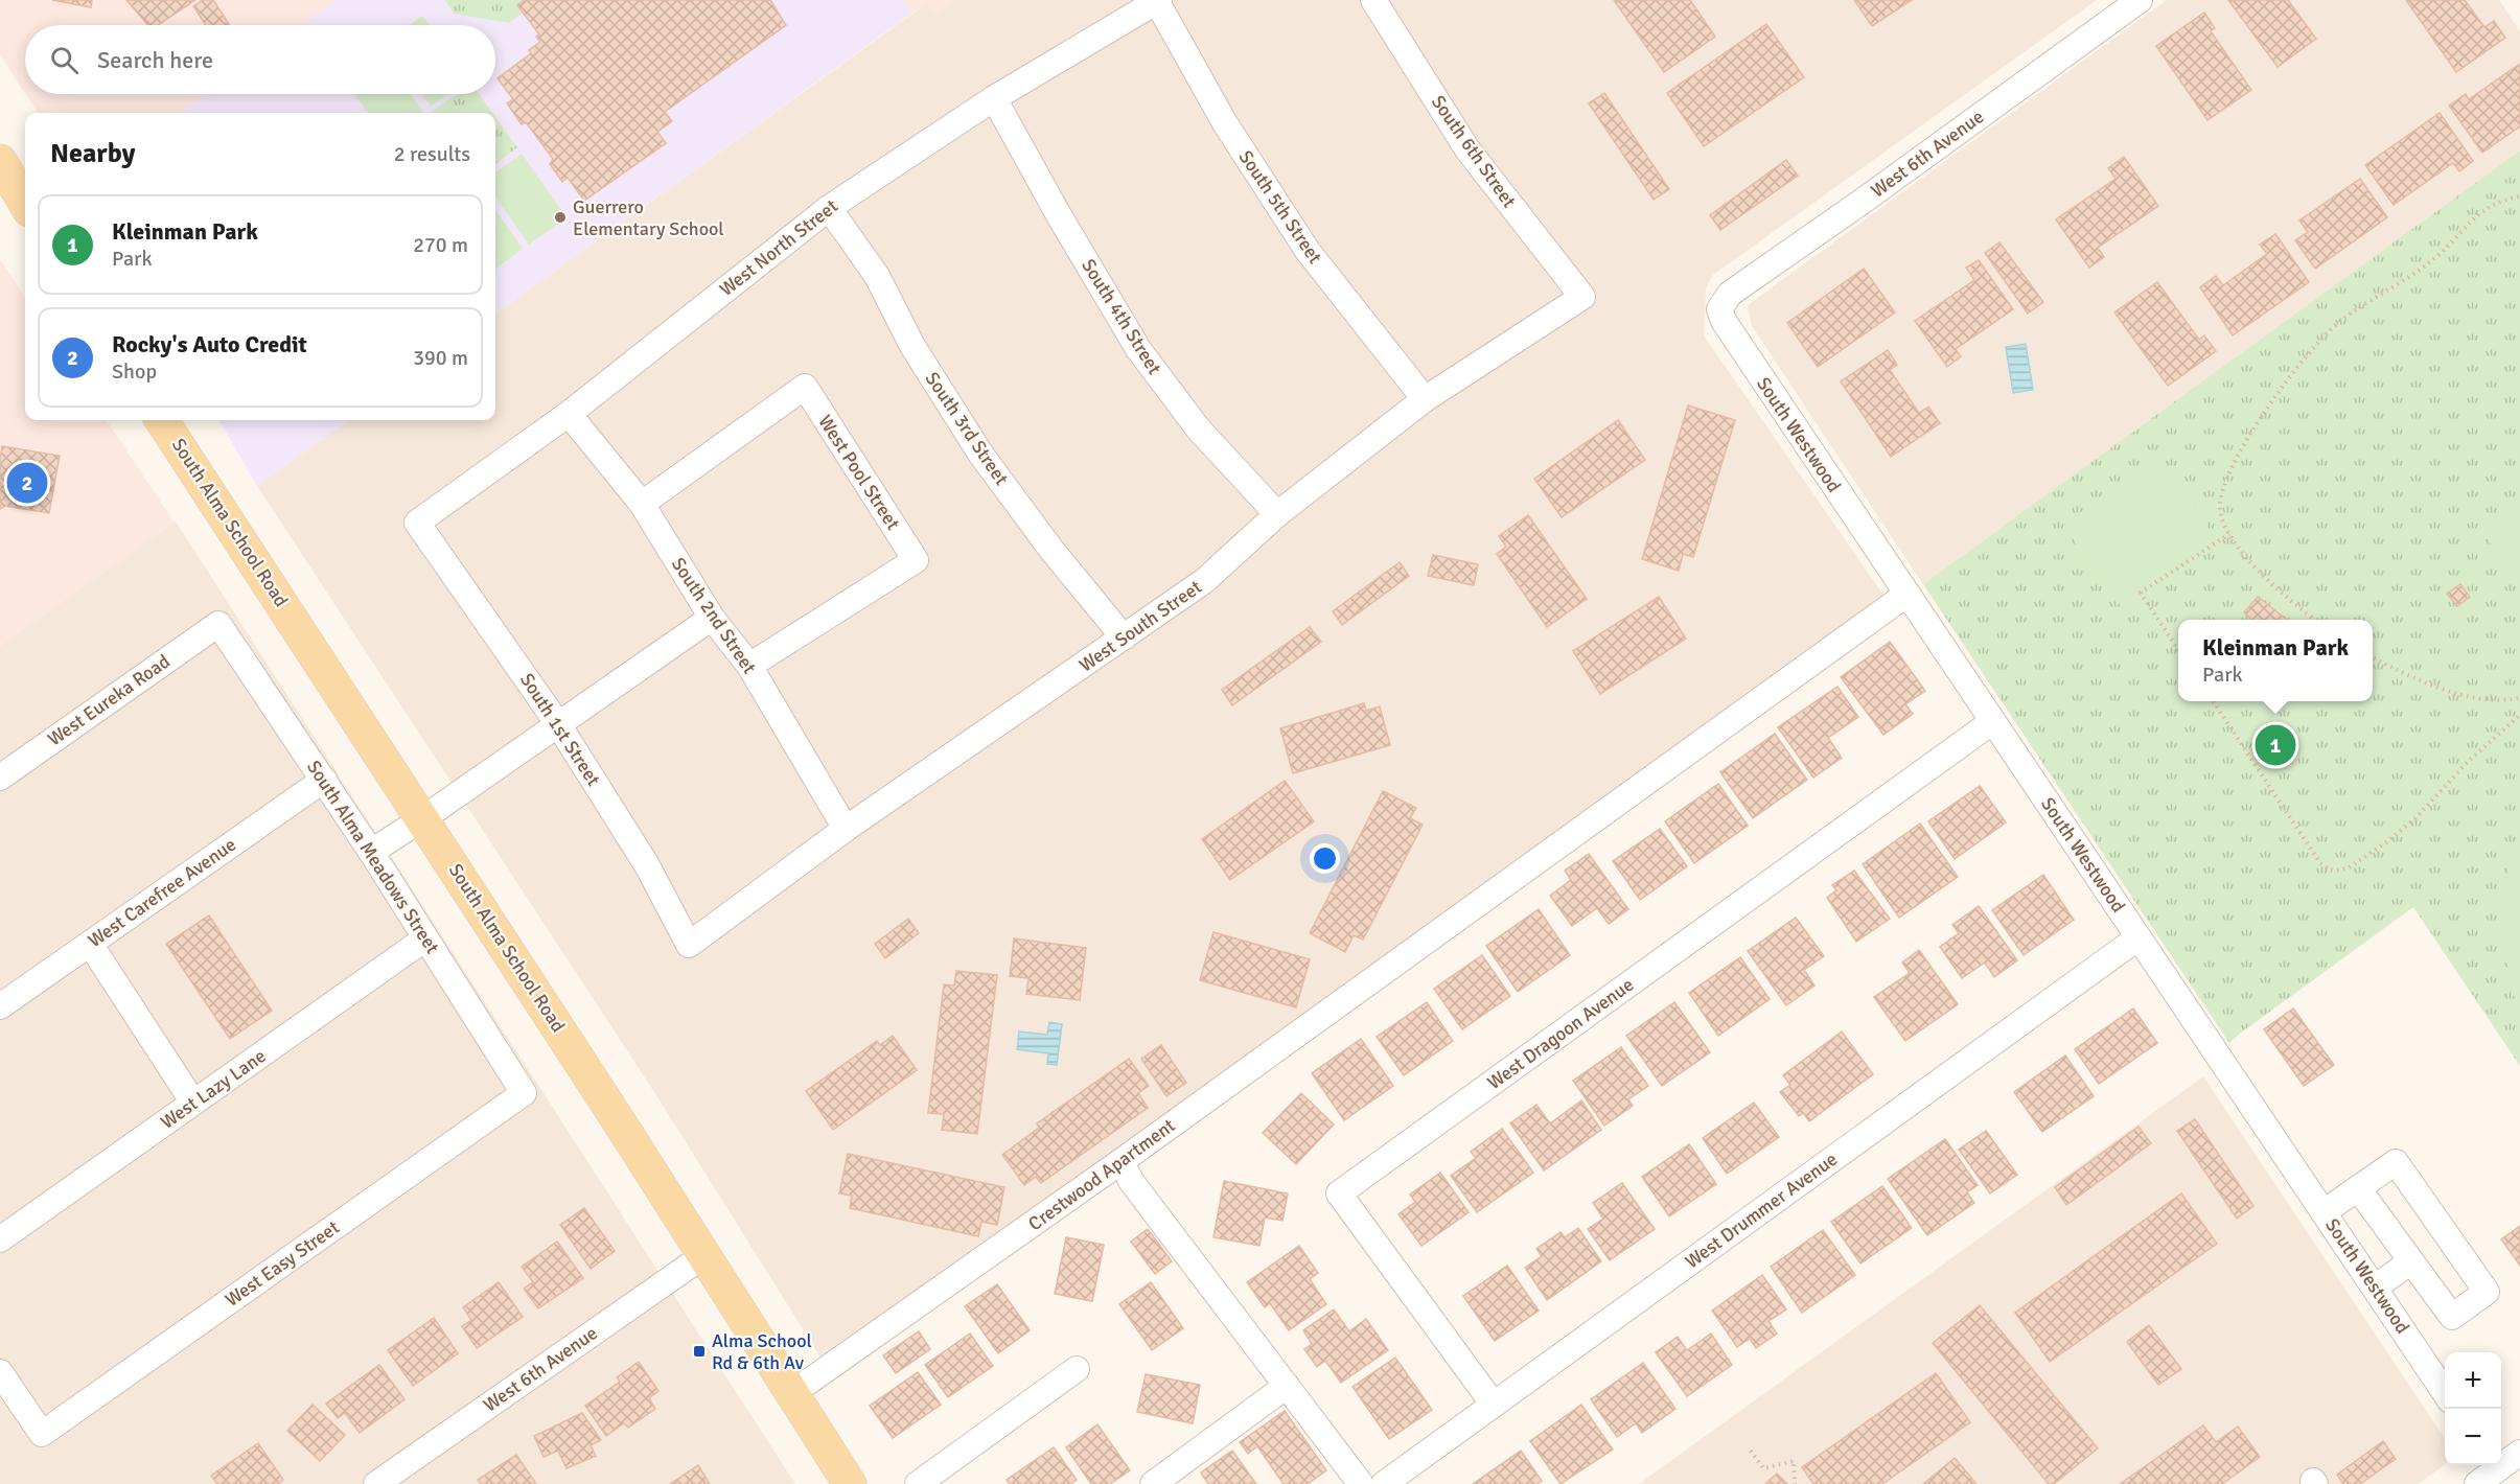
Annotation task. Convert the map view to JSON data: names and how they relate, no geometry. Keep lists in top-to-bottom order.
{
  "streets": {
    "main road": ["South Alma School Road"],
    "street": [
      "South 6th Street",
      "West 6th Avenue",
      "South 5th Street",
      "West North Street",
      "South 4th Street",
      "South 3rd Street",
      "South Westwood",
      "West Pool Street",
      "South 2nd Street",
      "West South Street",
      "West Eureka Road",
      "South 1st Street",
      "South Alma Meadows Street",
      "West Carefree Avenue",
      "West Dragoon Avenue",
      "West Lazy Lane",
      "Crestwood Apartment",
      "West Drummer Avenue",
      "West Easy Street"
    ]
  },
  "crossings": [
    ["South 6th Street", "West South Street"],
    ["West 6th Avenue", "South Westwood"],
    ["West 6th Avenue", "South Alma School Road"],
    ["South 5th Street", "West North Street"],
    ["South 5th Street", "West South Street"],
    ["West North Street", "South 4th Street"],
    ["West North Street", "South 3rd Street"],
    ["West North Street", "South 2nd Street"],
    ["West North Street", "South 1st Street"],
    ["South 4th Street", "West South Street"],
    ["South 3rd Street", "West South Street"],
    ["South Westwood", "West Dragoon Avenue"],
    ["South Westwood", "Crestwood Apartment"],
    ["South Westwood", "West Drummer Avenue"],
    ["West Pool Street", "South 2nd Street"],
    ["South Alma School Road", "Crestwood Apartment"],
    ["South 2nd Street", "West South Street"],
    ["West South Street", "South 1st Street"],
    ["West Eureka Road", "South Alma Meadows Street"],
    ["South Alma Meadows Street", "West Carefree Avenue"],
    ["South Alma Meadows Street", "West Lazy Lane"],
    ["South Alma Meadows Street", "West Easy Street"],
    ["West Dragoon Avenue", "West Drummer Avenue"]
  ],
  "places": {
    "other": ["Guerrero Elementary School"],
    "transit": ["Alma School Rd & 6th Av"]
  },
  "page": {
    "search": "Search here",
    "heading": ["Nearby", "2 results"],
    "list": [
      {
        "mark": "1",
        "name": "Kleinman Park",
        "note": "Park",
        "value": "270 m"
      },
      {
        "mark": "2",
        "name": "Rocky's Auto Credit",
        "note": "Shop",
        "value": "390 m"
      }
    ],
    "pins": ["2", "1"],
    "popup": ["Kleinman Park", "Park"],
    "map_buttons": ["+", "−"]
  }
}
